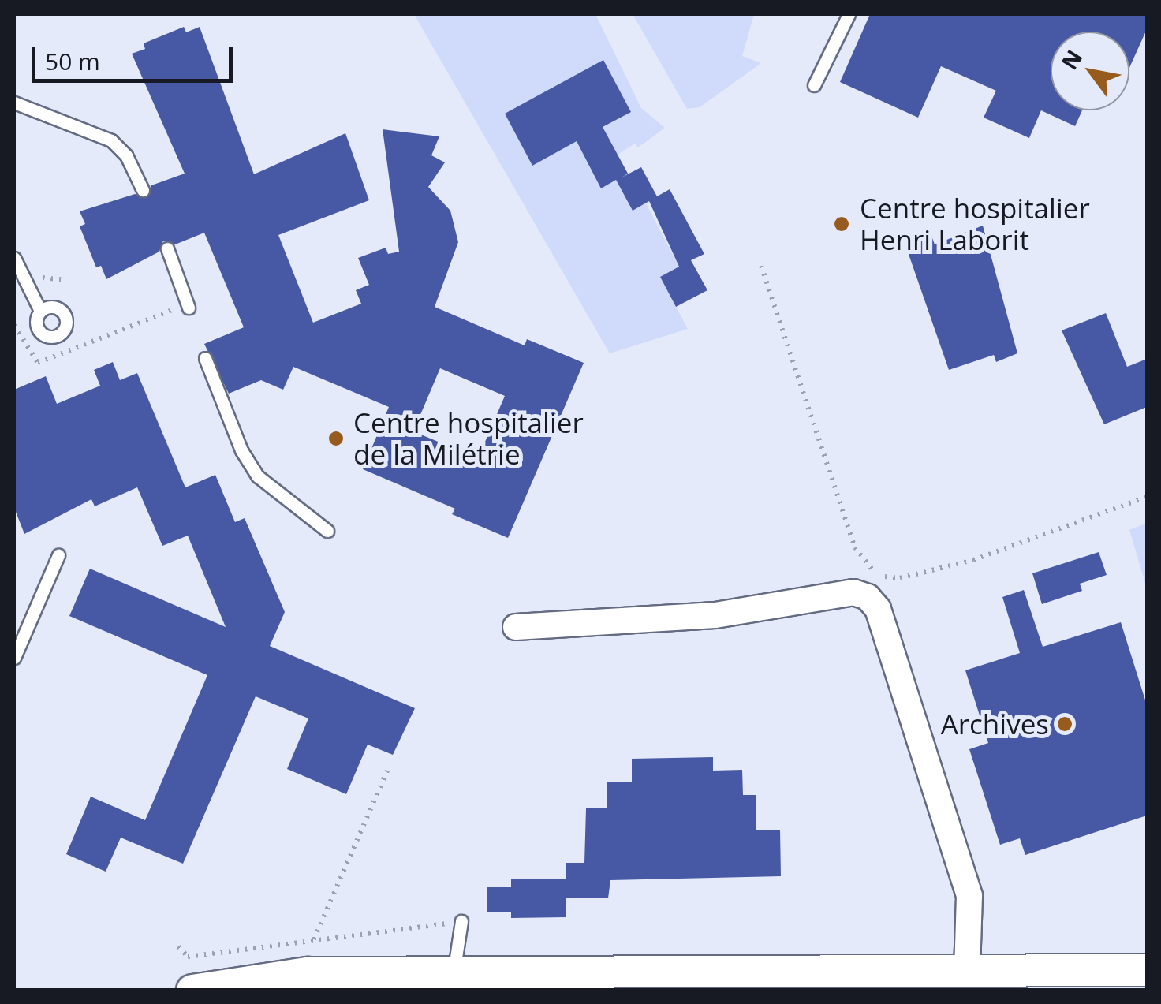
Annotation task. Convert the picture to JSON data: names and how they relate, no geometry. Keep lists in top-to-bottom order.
{
  "places": ["Centre hospitalier Henri Laborit", "Centre hospitalier de la Milétrie", "Archives"],
  "scale_bar": "50 m",
  "north": "top left"
}
